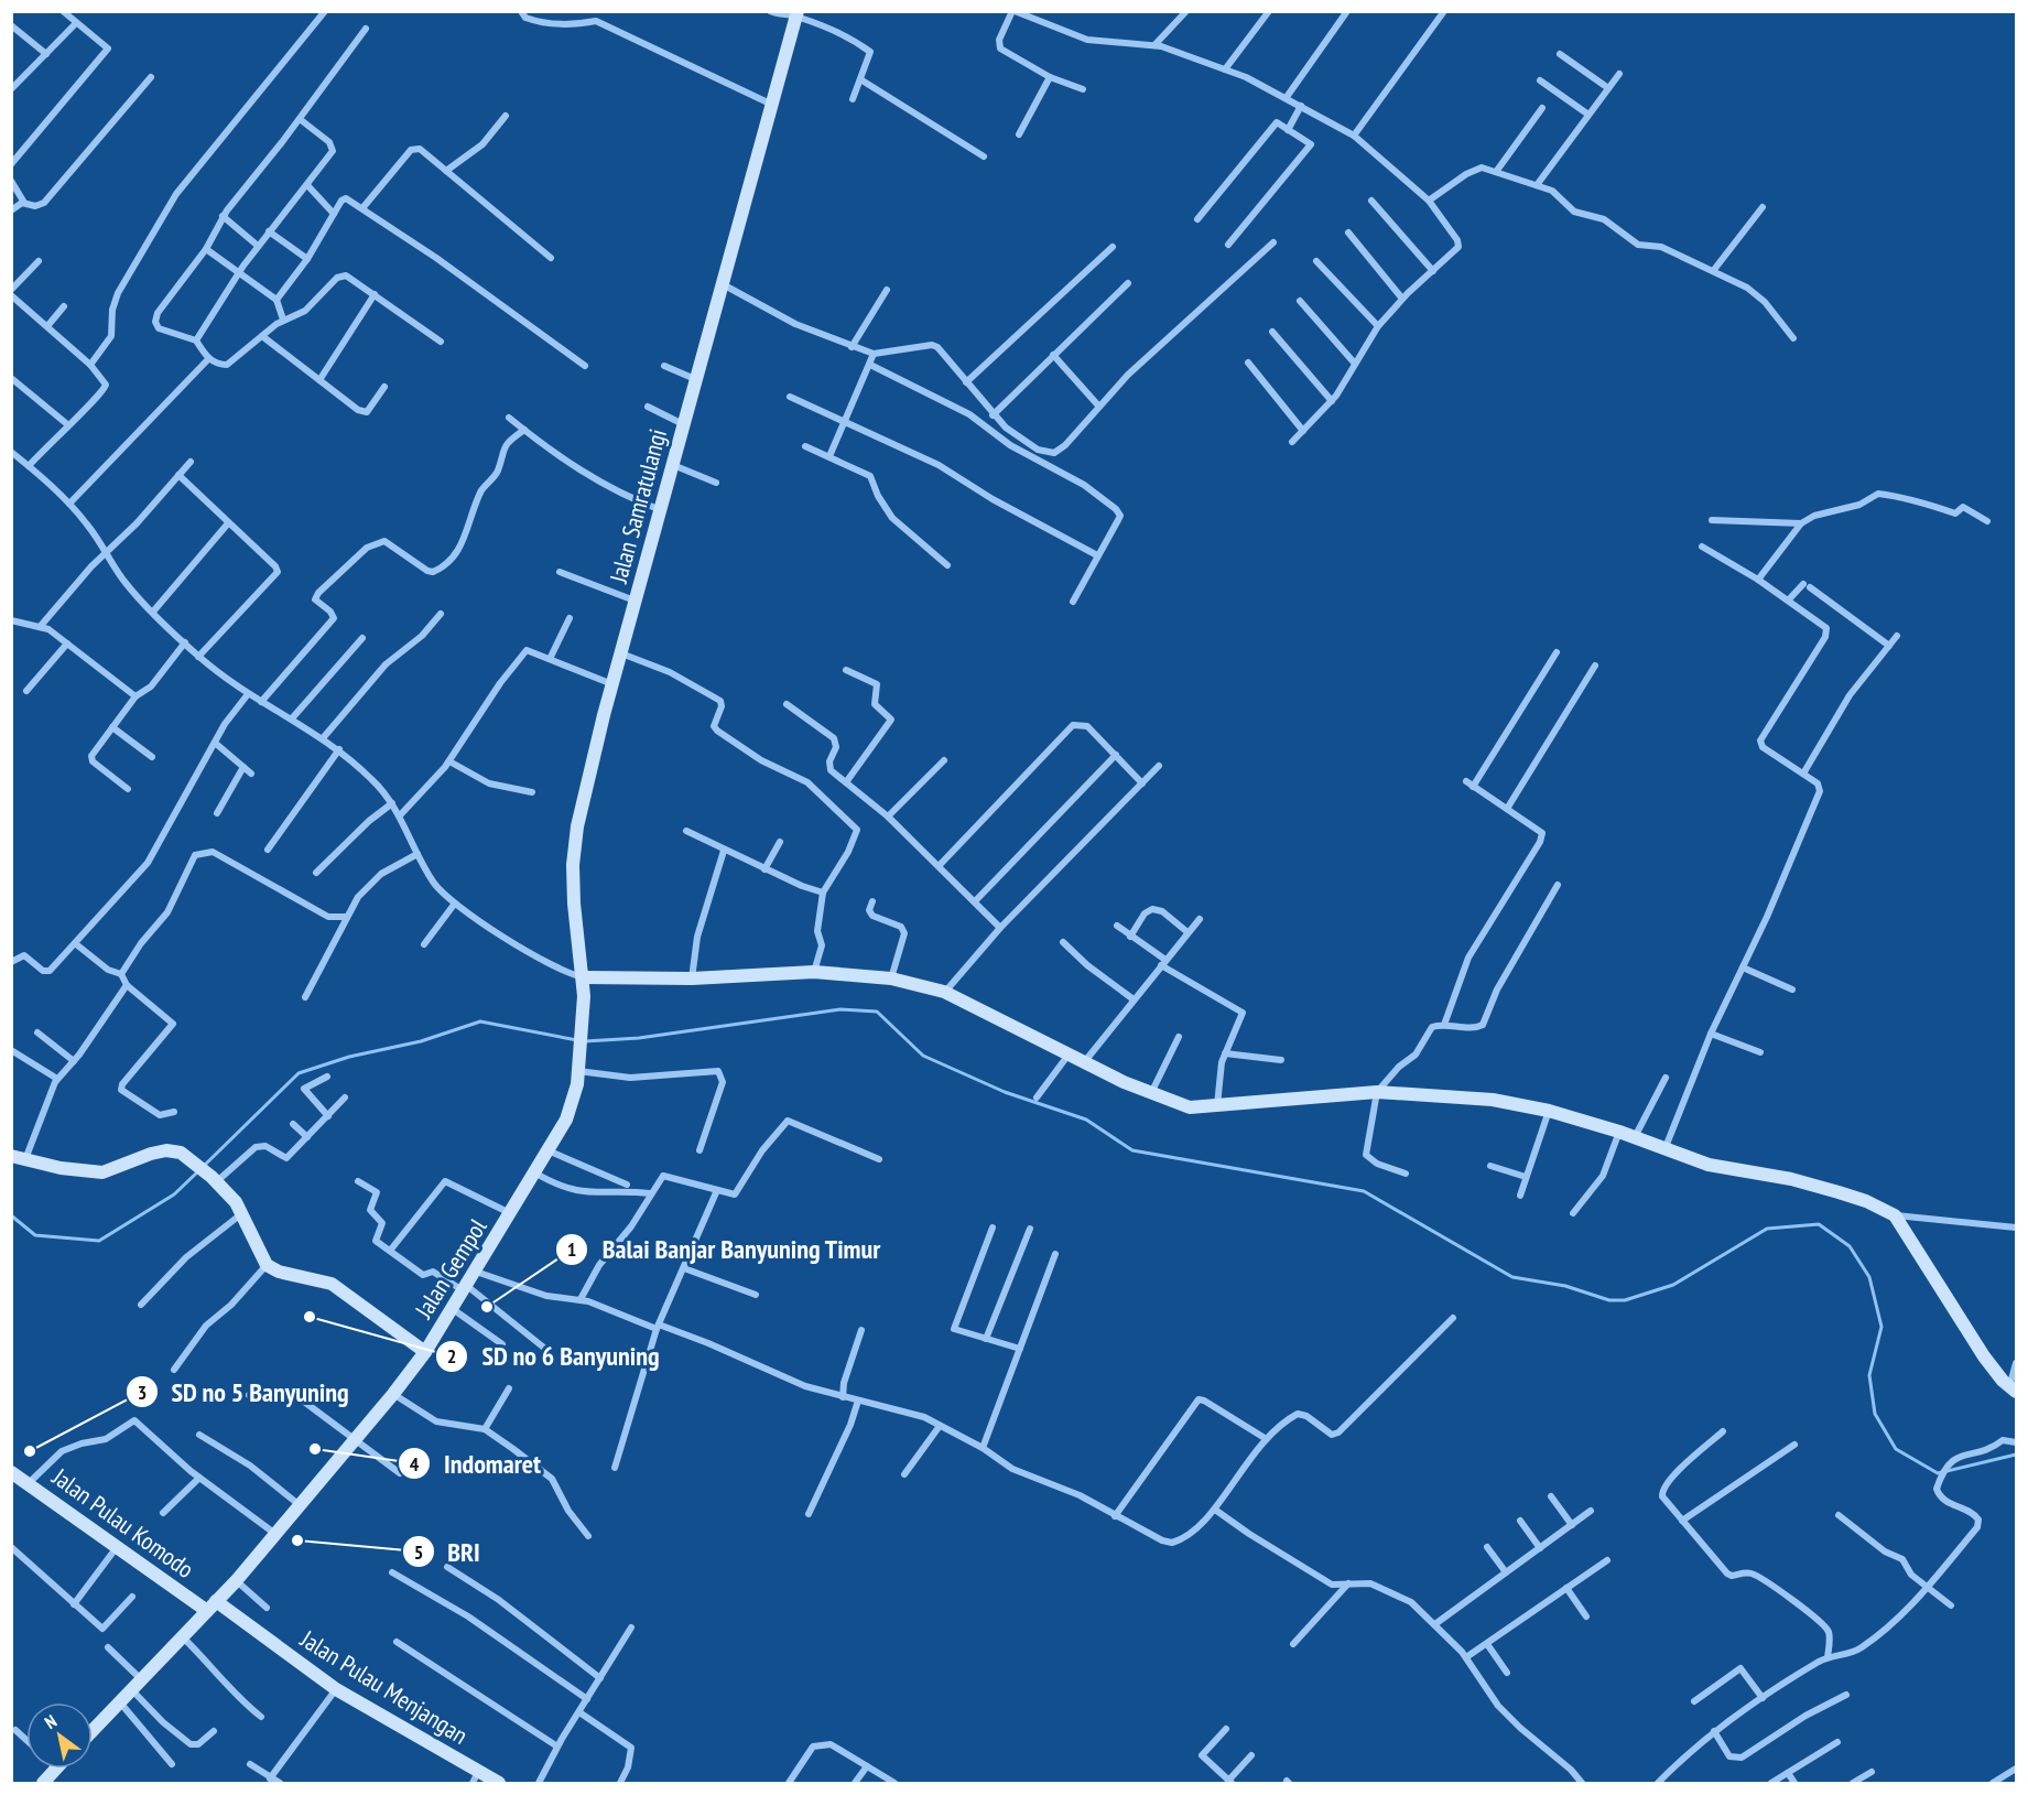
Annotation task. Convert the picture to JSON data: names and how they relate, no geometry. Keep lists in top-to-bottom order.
{
  "streets": {
    "street": [
      "Jalan Samratulangi",
      "Jalan Gempol",
      "Jalan Pulau Komodo",
      "Jalan Pulau Menjangan"
    ]
  },
  "crossings": [
    ["Jalan Samratulangi", "Jalan Gempol"],
    ["Jalan Gempol", "Jalan Pulau Komodo"],
    ["Jalan Gempol", "Jalan Pulau Menjangan"],
    ["Jalan Pulau Komodo", "Jalan Pulau Menjangan"]
  ],
  "places": [
    "Balai Banjar Banyuning Timur",
    "SD no 6 Banyuning",
    "Indomaret",
    "SD no 5 Banyuning",
    "BRI"
  ],
  "north": "top left"
}
